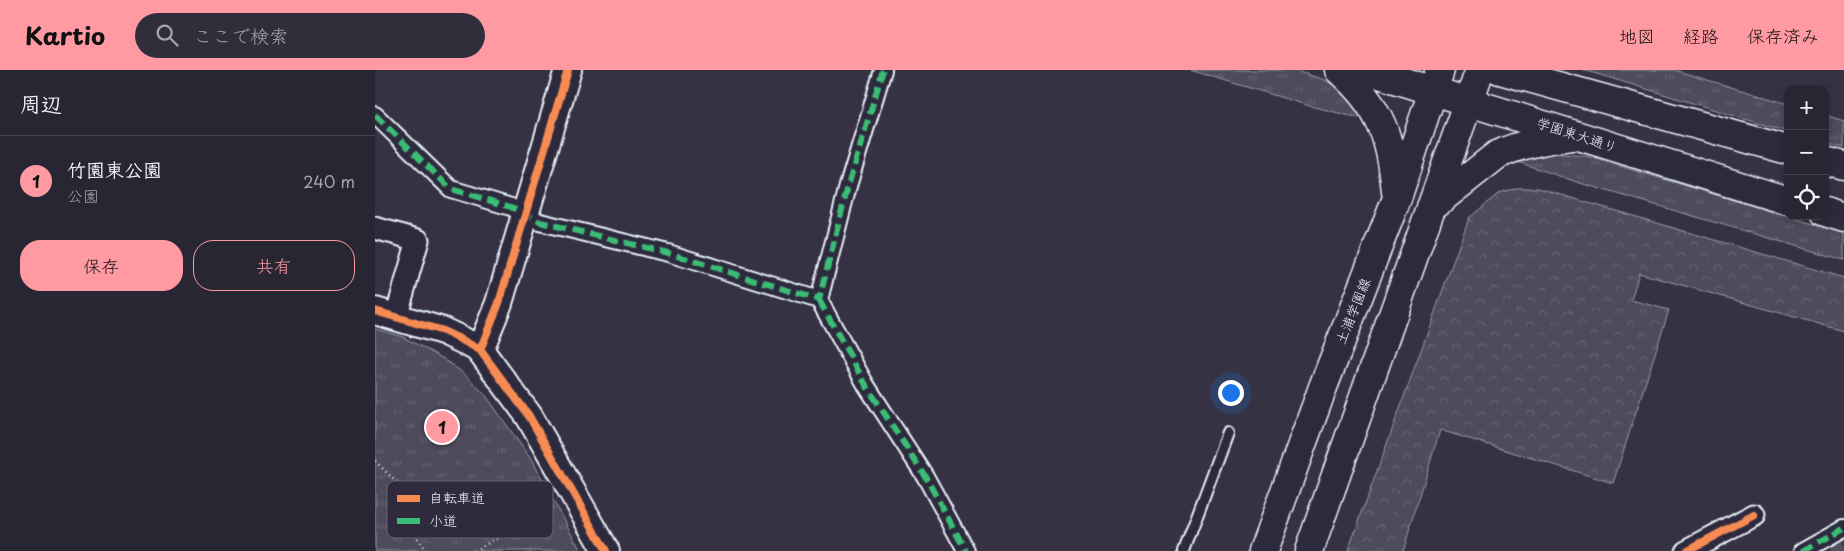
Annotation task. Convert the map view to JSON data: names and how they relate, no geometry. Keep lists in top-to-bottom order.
{
  "streets": {
    "main road": ["学園東大通り", "土浦学園線"]
  },
  "crossings": [
    ["学園東大通り", "土浦学園線"]
  ],
  "legend": ["自転車道", "小道"],
  "page": {
    "header": "Kartio",
    "search": "ここで検索",
    "nav": ["地図", "経路", "保存済み"],
    "heading": "周辺",
    "map_buttons": ["+", "−"],
    "list": [
      {
        "mark": "1",
        "name": "竹園東公園",
        "note": "公園",
        "value": "240 m"
      }
    ],
    "buttons": ["保存", "共有"],
    "pins": "1"
  }
}
